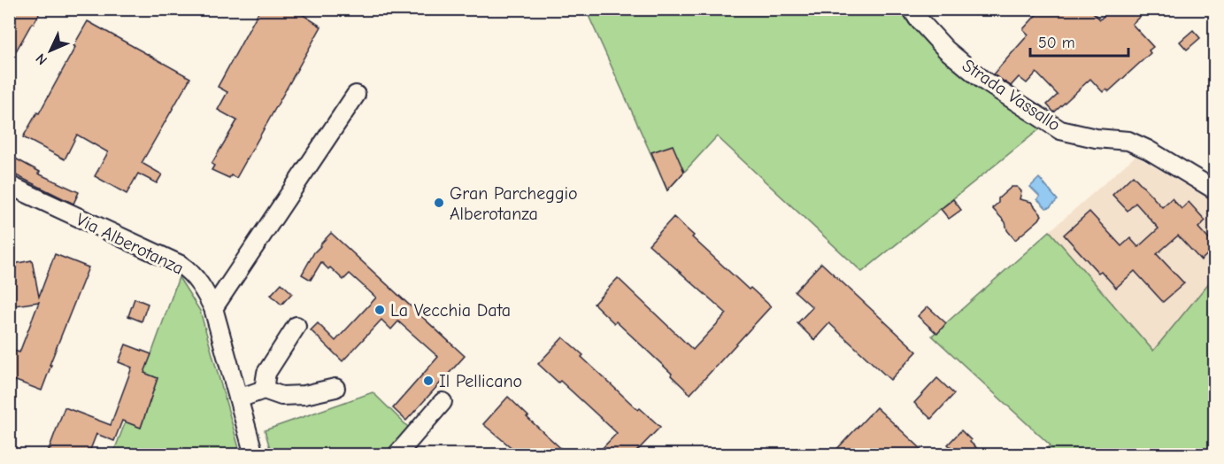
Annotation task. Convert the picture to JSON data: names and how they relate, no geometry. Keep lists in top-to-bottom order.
{
  "streets": {
    "street": ["Strada Vassallo", "Via Alberotanza"]
  },
  "places": ["Gran Parcheggio Alberotanza", "La Vecchia Data", "Il Pellicano"],
  "scale_bar": "50 m",
  "north": "bottom left"
}
